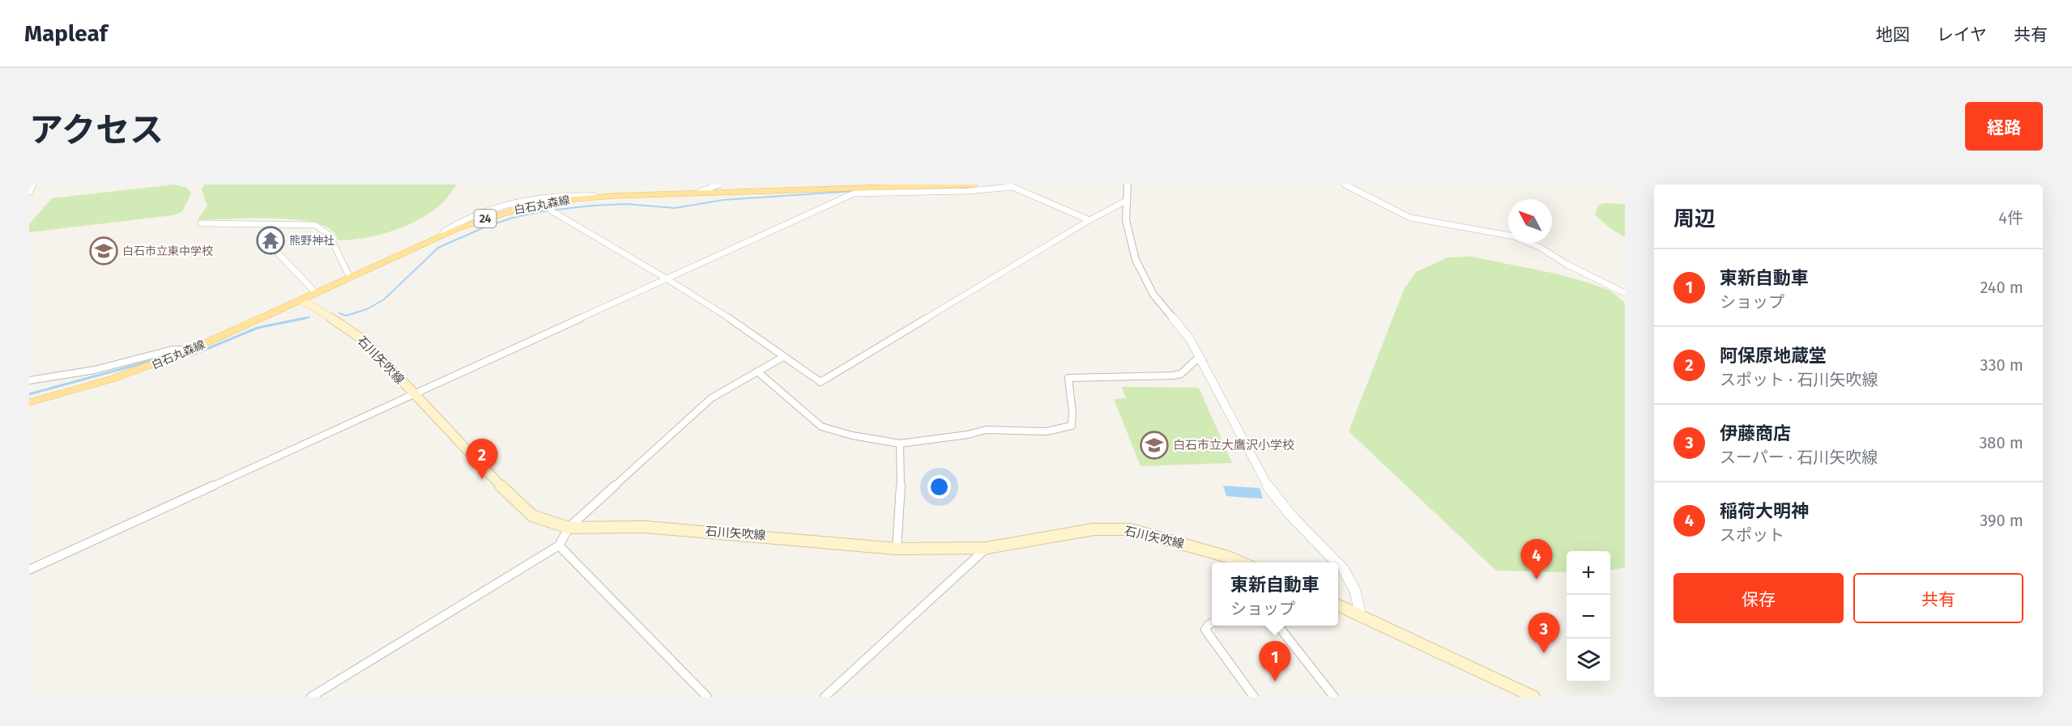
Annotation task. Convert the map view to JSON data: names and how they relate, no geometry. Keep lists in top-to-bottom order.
{
  "streets": {
    "main road": ["白石丸森線", "24", "石川矢吹線"]
  },
  "crossings": [
    ["白石丸森線", "石川矢吹線"]
  ],
  "places": {
    "temple": ["熊野神社"],
    "school or university": ["白石市立東中学校", "白石市立大鷹沢小学校"]
  },
  "north": "top left",
  "page": {
    "header": "Mapleaf",
    "nav": ["地図", "レイヤ", "共有"],
    "title": "アクセス",
    "buttons": [
      "経路",
      ["保存", "共有"]
    ],
    "heading": ["周辺", "4件"],
    "list": [
      {
        "mark": "1",
        "name": "東新自動車",
        "note": "ショップ",
        "value": "240 m"
      },
      {
        "mark": "2",
        "name": "阿保原地蔵堂",
        "note": "スポット · 石川矢吹線",
        "value": "330 m"
      },
      {
        "mark": "3",
        "name": "伊藤商店",
        "note": "スーパー · 石川矢吹線",
        "value": "380 m"
      },
      {
        "mark": "4",
        "name": "稲荷大明神",
        "note": "スポット",
        "value": "390 m"
      }
    ],
    "pins": [
      "2",
      "4",
      "3",
      "1"
    ],
    "map_buttons": ["+", "−"],
    "popup": ["東新自動車", "ショップ"]
  }
}
